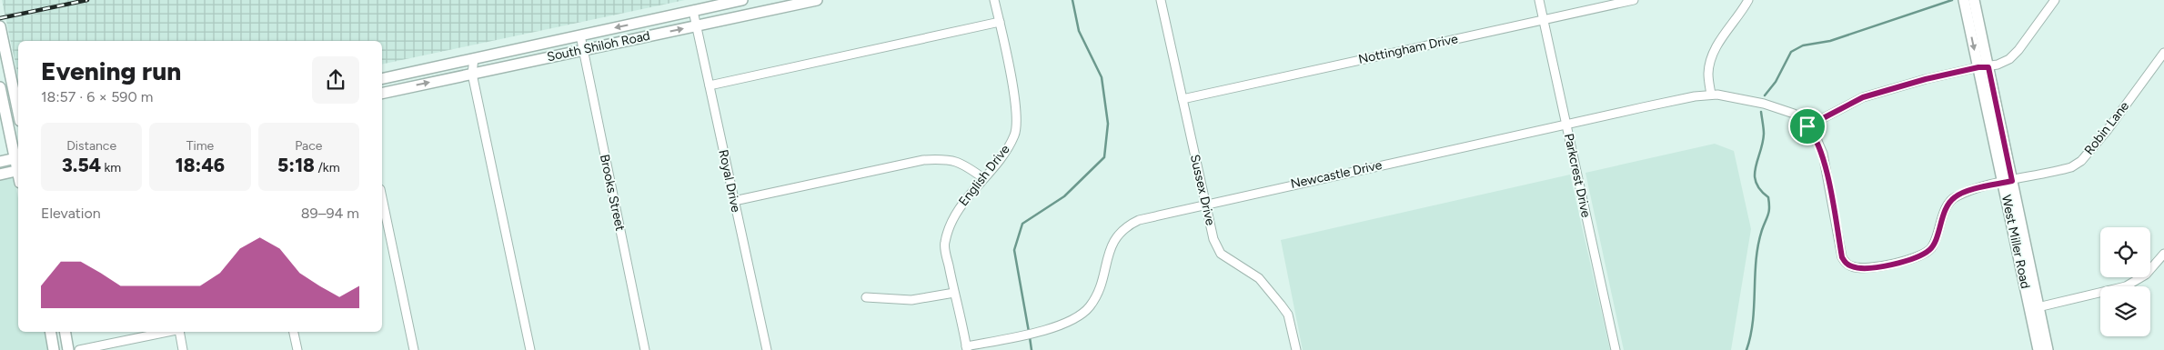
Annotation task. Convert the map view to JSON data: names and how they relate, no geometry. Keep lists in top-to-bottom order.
{
  "streets": {
    "main road": ["South Shiloh Road", "West Miller Road"],
    "street": [
      "Nottingham Drive",
      "Robin Lane",
      "Newcastle Drive",
      "English Drive",
      "Parkcrest Drive",
      "Royal Drive",
      "Sussex Drive",
      "Brooks Street"
    ]
  },
  "crossings": [
    ["South Shiloh Road", "Royal Drive"],
    ["South Shiloh Road", "Brooks Street"],
    ["Nottingham Drive", "Parkcrest Drive"],
    ["Nottingham Drive", "Sussex Drive"],
    ["Robin Lane", "Newcastle Drive"],
    ["Robin Lane", "West Miller Road"],
    ["Newcastle Drive", "English Drive"],
    ["Newcastle Drive", "Parkcrest Drive"],
    ["Newcastle Drive", "Sussex Drive"]
  ],
  "page": {
    "heading": ["Evening run", "18:57 · 6 × 590 m"],
    "stats": [
      ["Distance", "3.54 km"],
      ["Time", "18:46"],
      ["Pace", "5:18 /km"]
    ],
    "chart": ["Elevation", "89–94 m"]
  }
}
